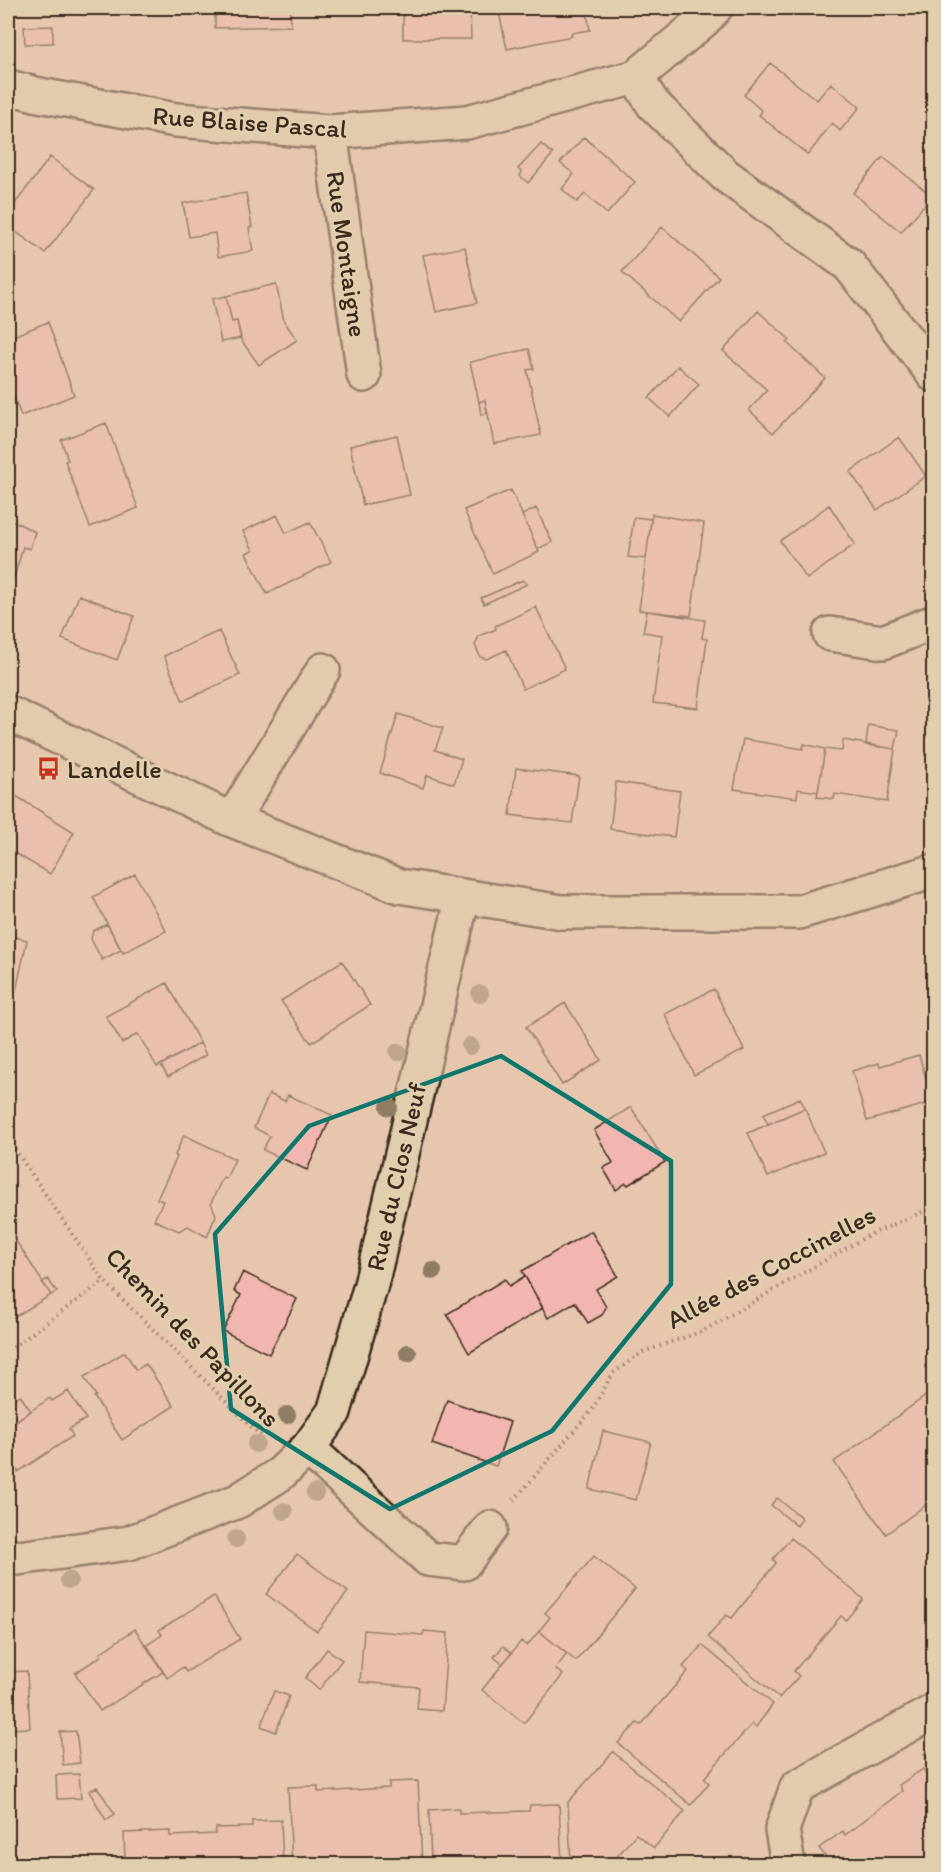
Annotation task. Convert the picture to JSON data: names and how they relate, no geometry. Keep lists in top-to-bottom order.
{
  "streets": {
    "street": ["Rue Blaise Pascal", "Rue Montaigne", "Rue du Clos Neuf"],
    "path": ["Allée des Coccinelles", "Chemin des Papillons"]
  },
  "crossings": [
    ["Rue Blaise Pascal", "Rue Montaigne"],
    ["Rue du Clos Neuf", "Chemin des Papillons"]
  ],
  "places": {
    "bus stop": ["Landelle"]
  }
}
